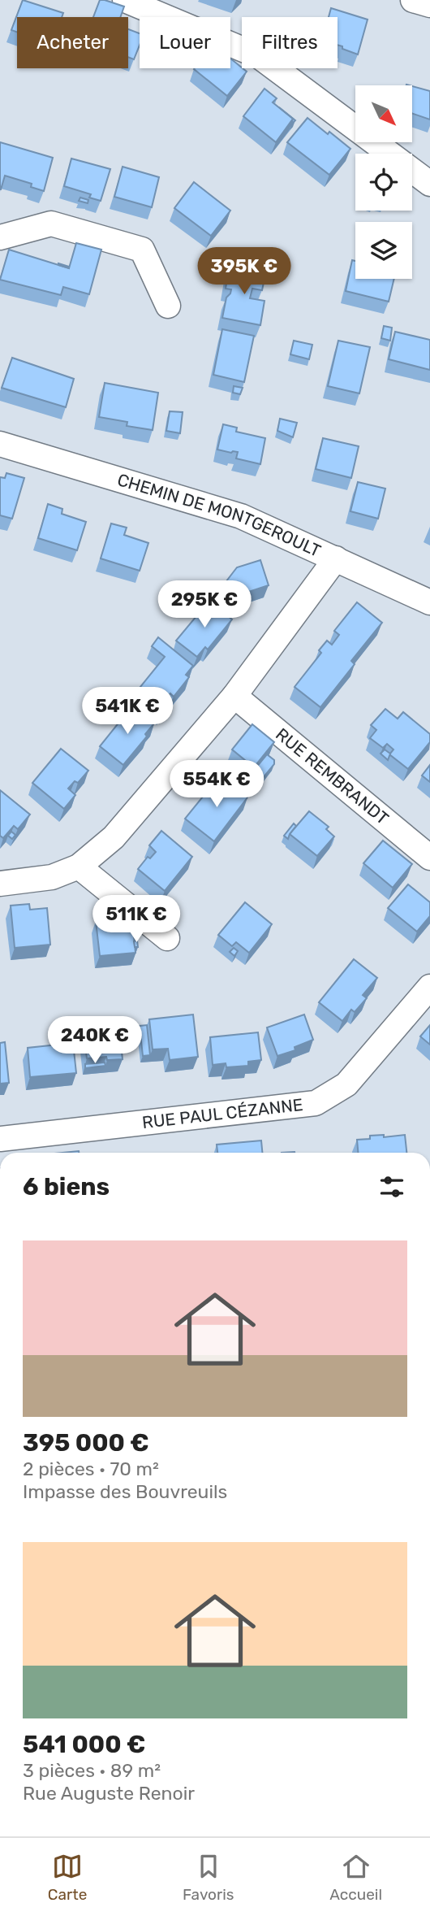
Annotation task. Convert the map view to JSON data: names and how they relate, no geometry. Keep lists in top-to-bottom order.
{
  "streets": {
    "street": ["CHEMIN DE MONTGEROULT", "RUE REMBRANDT", "RUE PAUL CÉZANNE"]
  },
  "north": "bottom right",
  "page": {
    "chip": ["Acheter", "Louer", "Filtres"],
    "price": [
      "395K €",
      "295K €",
      "541K €",
      "554K €",
      "511K €",
      "240K €"
    ],
    "heading": "6 biens",
    "list": [
      {
        "name": "395 000 €",
        "note": "2 pièces · 70 m² · Impasse des Bouvreuils"
      },
      {
        "name": "541 000 €",
        "note": "3 pièces · 89 m² · Rue Auguste Renoir"
      }
    ],
    "tabs": ["Carte", "Favoris", "Accueil"]
  }
}
